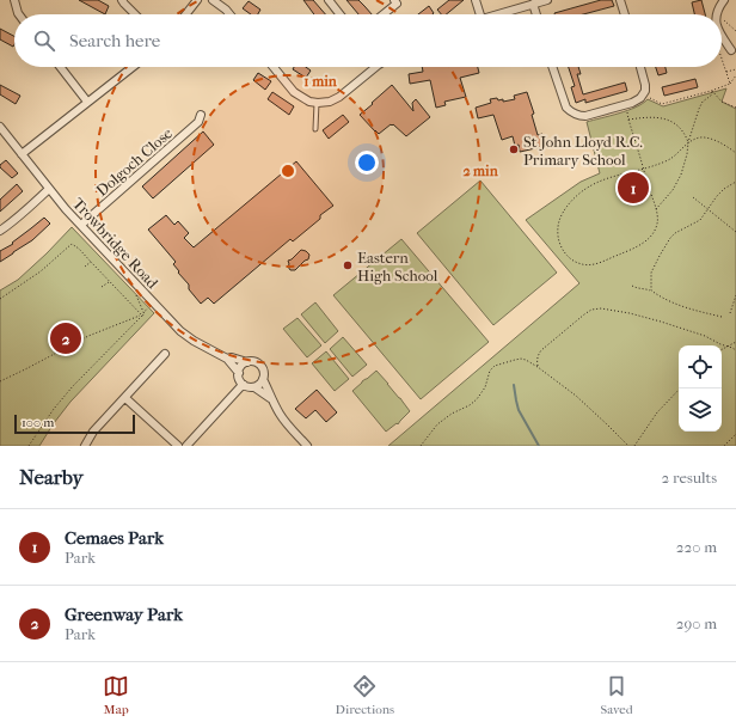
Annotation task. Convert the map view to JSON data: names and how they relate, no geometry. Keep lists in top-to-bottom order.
{
  "streets": {
    "street": ["Dolgoch Close", "Trowbridge Road"]
  },
  "crossings": [
    ["Dolgoch Close", "Trowbridge Road"]
  ],
  "places": ["St John Lloyd R.C. Primary School", "Eastern High School"],
  "scale_bar": "100 m",
  "page": {
    "search": "Search here",
    "pins": ["1", "2"],
    "scale": "100 m",
    "heading": ["Nearby", "2 results"],
    "list": [
      {
        "mark": "1",
        "name": "Cemaes Park",
        "note": "Park",
        "value": "220 m"
      },
      {
        "mark": "2",
        "name": "Greenway Park",
        "note": "Park",
        "value": "290 m"
      }
    ],
    "nav": ["Map", "Directions", "Saved"]
  },
  "rings": ["1 min", "2 min"]
}
